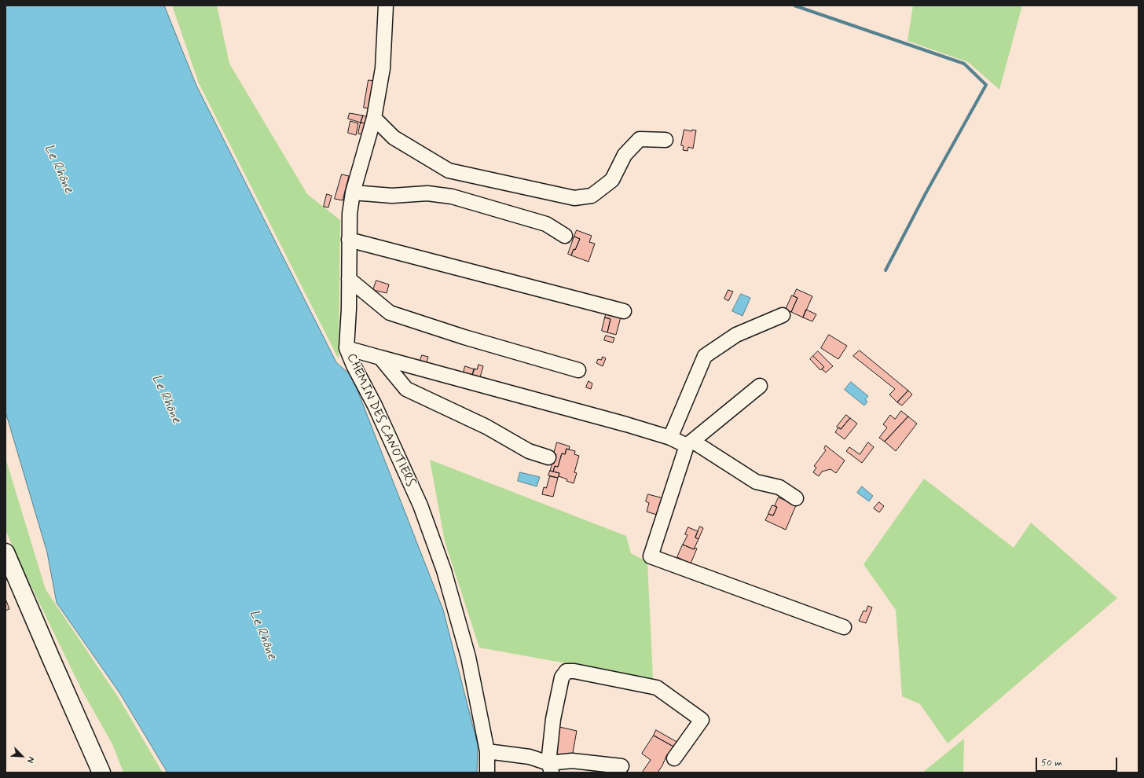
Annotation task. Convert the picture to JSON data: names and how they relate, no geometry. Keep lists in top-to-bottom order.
{
  "streets": {
    "street": ["CHEMIN DES CANOTIERS"]
  },
  "water": ["Le Rhône"],
  "scale_bar": "50 m",
  "north": "bottom right"
}
